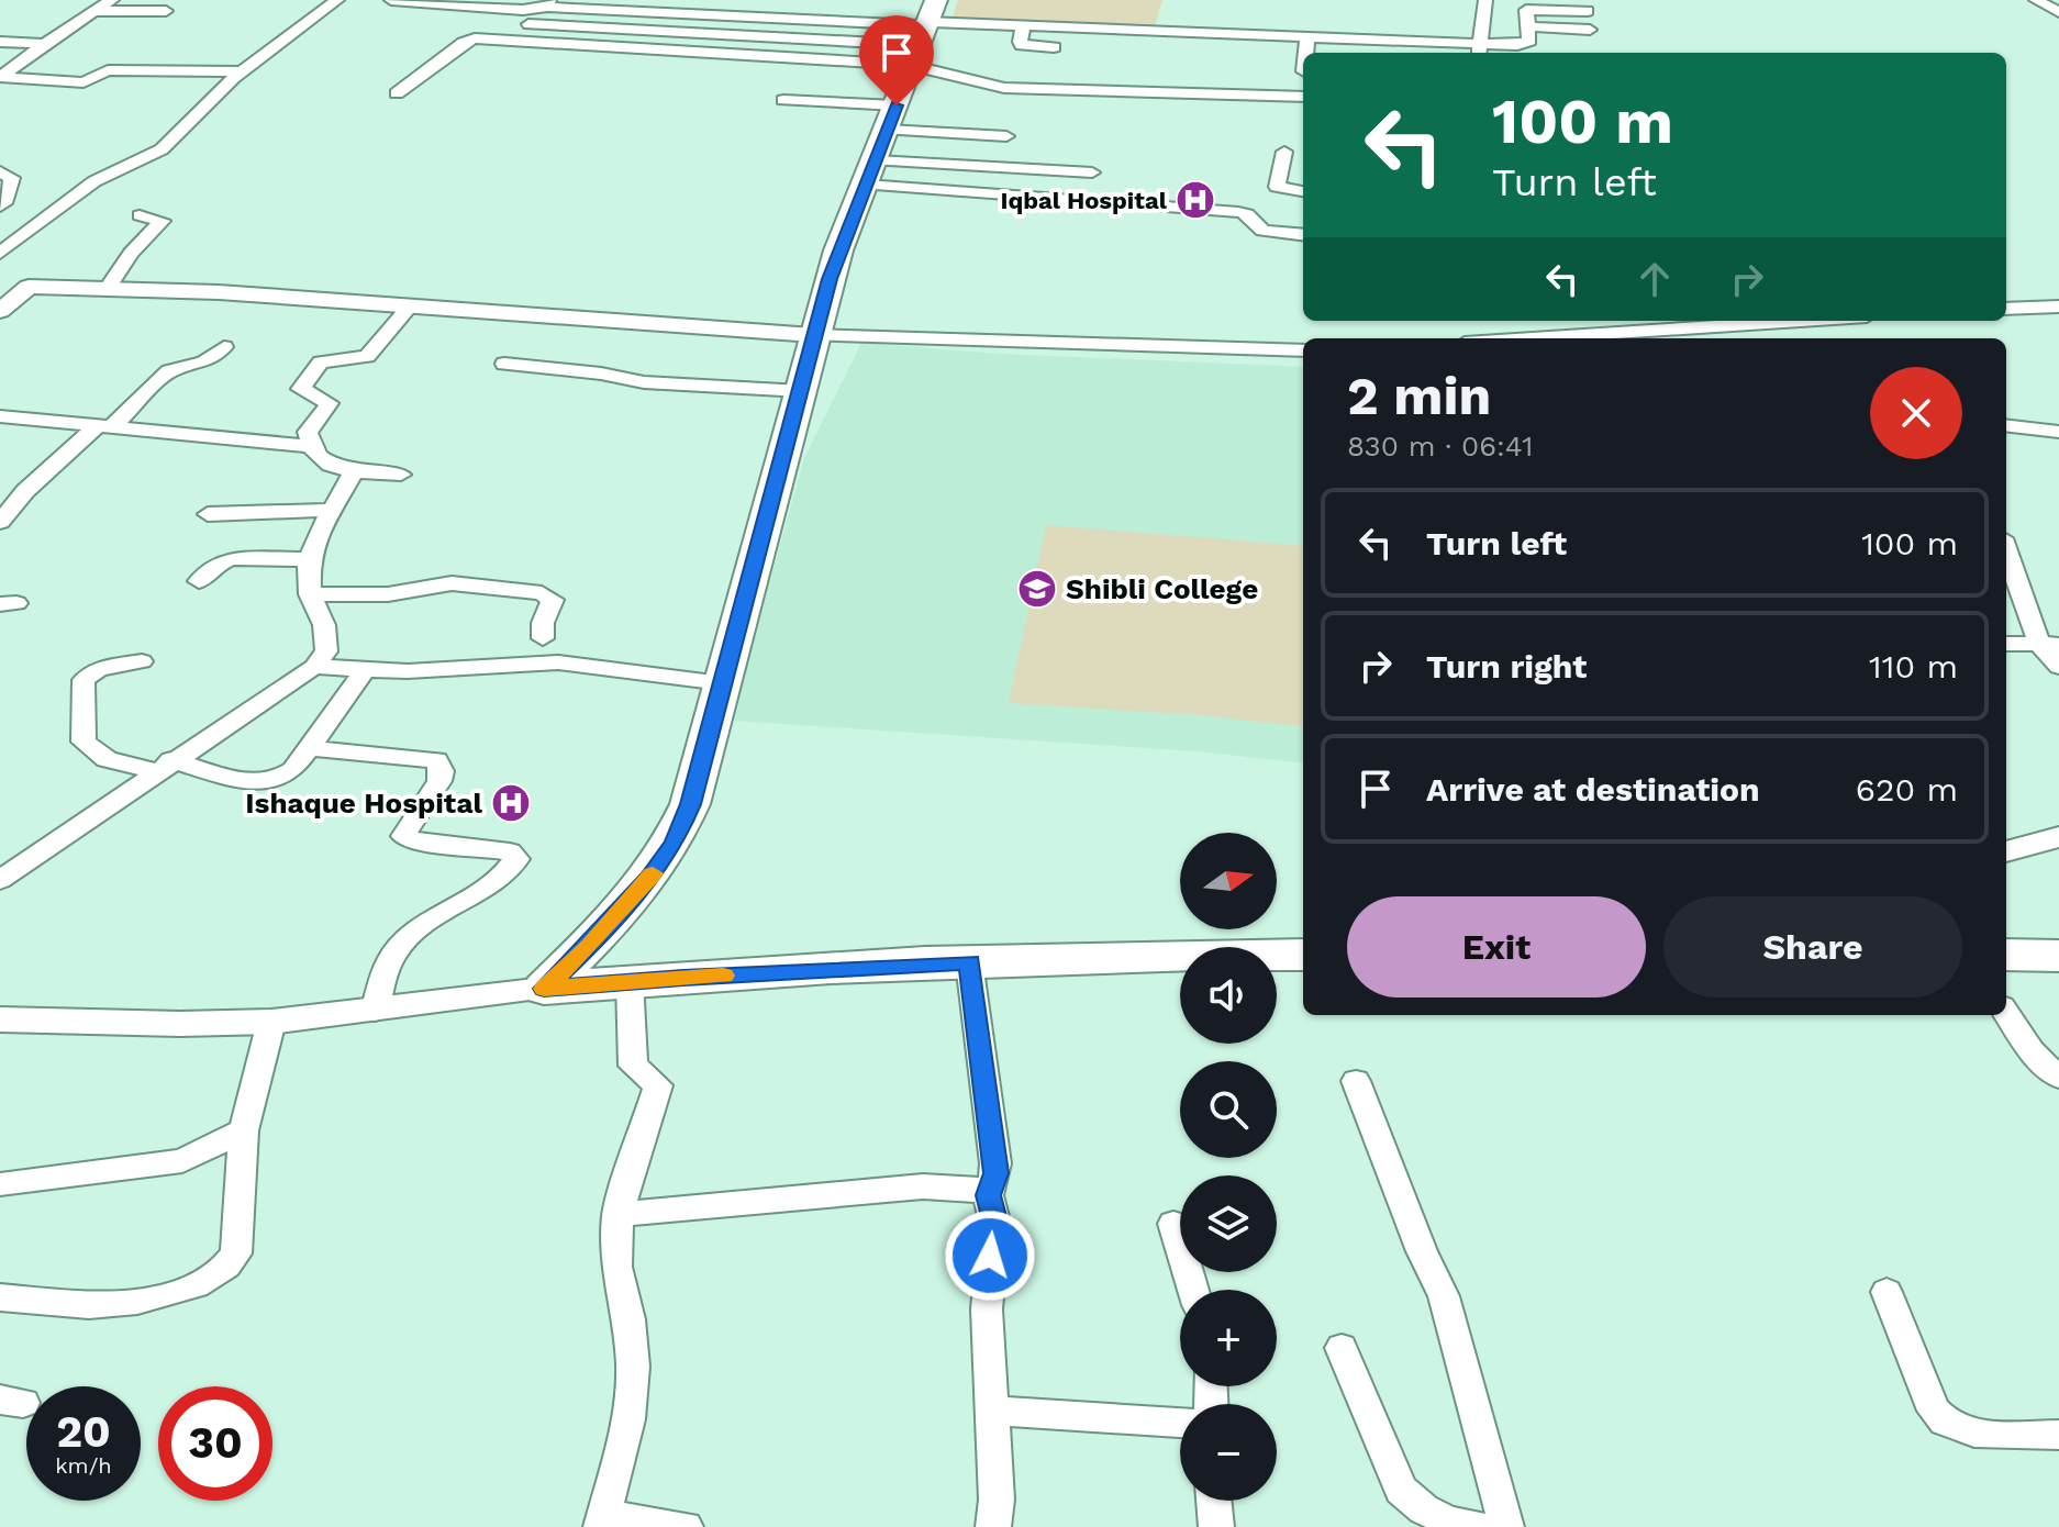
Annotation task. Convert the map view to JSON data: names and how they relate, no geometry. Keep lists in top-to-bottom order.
{
  "places": {
    "hospital": ["Iqbal Hospital", "Ishaque Hospital"],
    "school or university": ["Shibli College"]
  },
  "north": "right",
  "page": {
    "turn": ["100 m", "Turn left"],
    "heading": ["2 min", "830 m · 06:41"],
    "list": [
      {
        "name": "Turn left",
        "value": "100 m"
      },
      {
        "name": "Turn right",
        "value": "110 m"
      },
      {
        "name": "Arrive at destination",
        "value": "620 m"
      }
    ],
    "map_buttons": ["+", "−"],
    "buttons": ["Exit", "Share"],
    "speed": "20 km/h",
    "limit": "30"
  }
}
